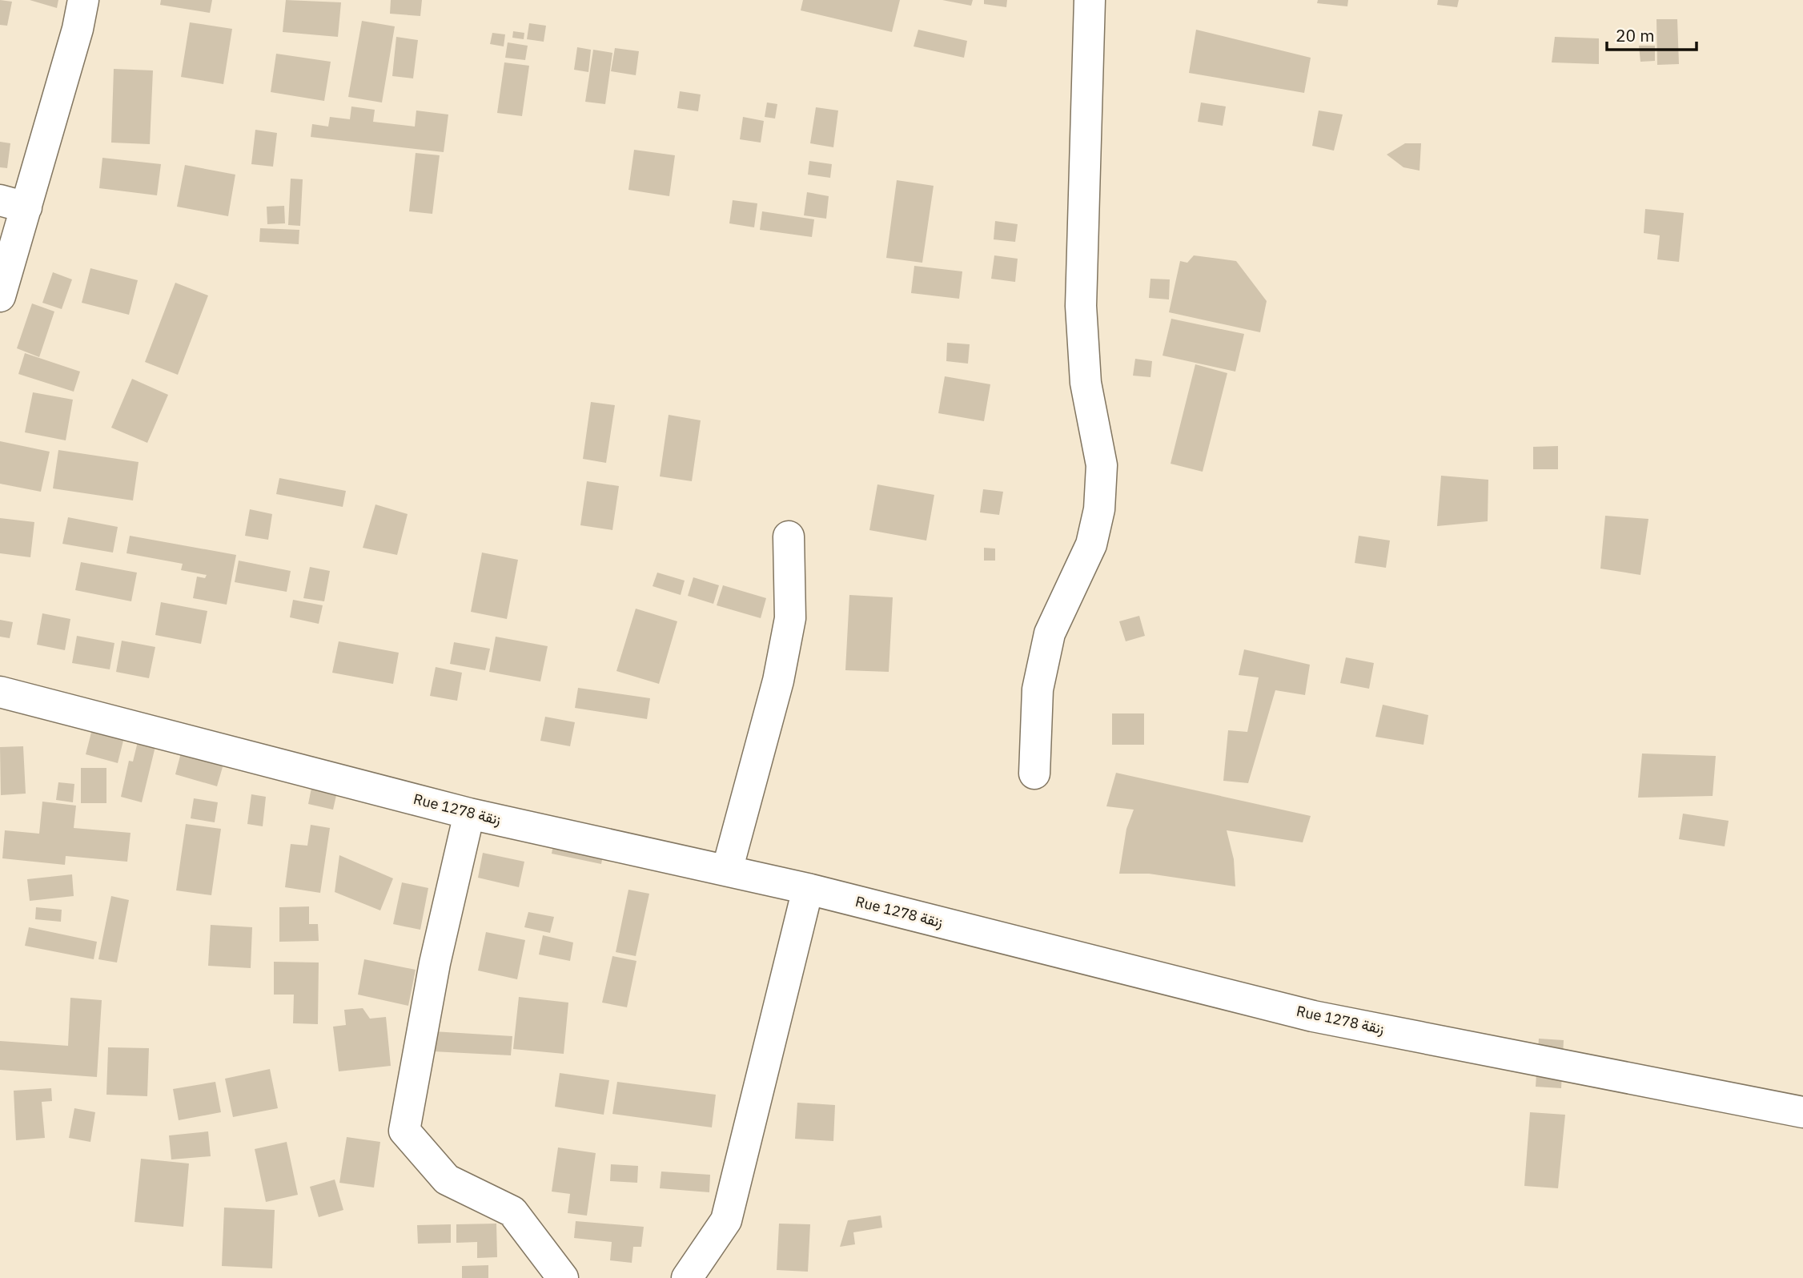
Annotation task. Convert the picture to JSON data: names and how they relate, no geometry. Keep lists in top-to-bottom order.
{
  "streets": {
    "street": ["Rue 1278 زنقة"]
  },
  "scale_bar": "20 m"
}
